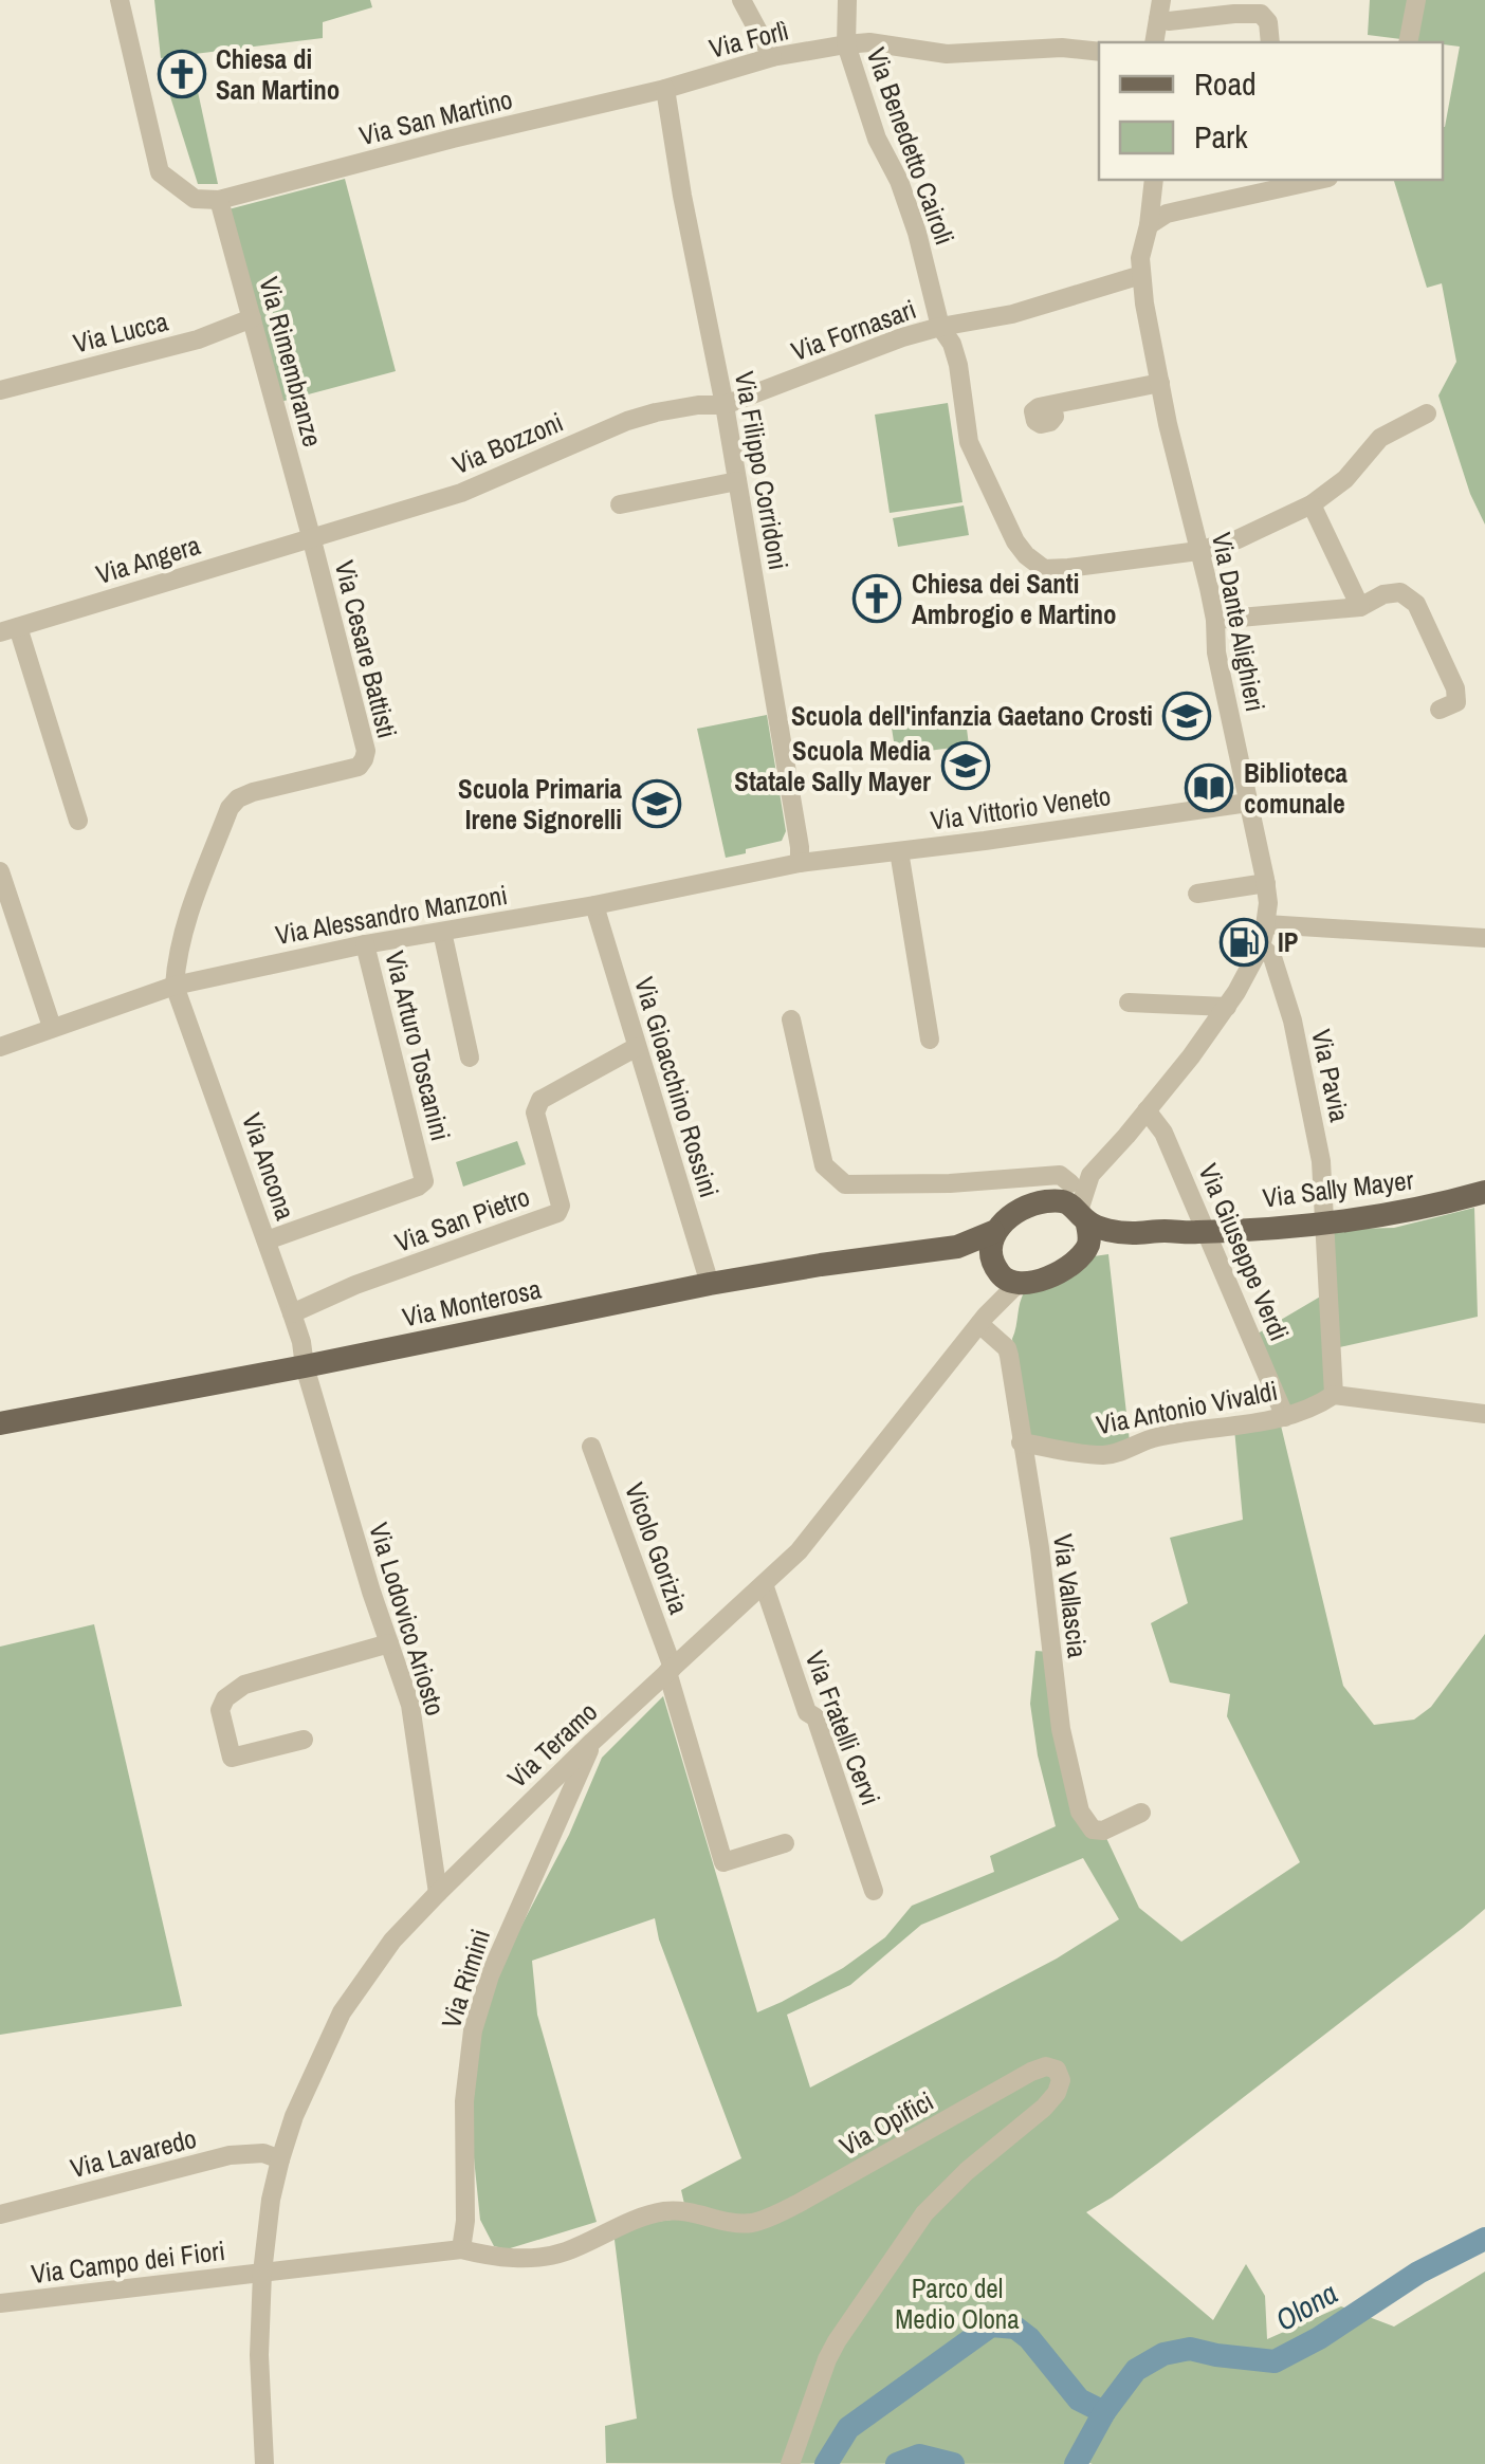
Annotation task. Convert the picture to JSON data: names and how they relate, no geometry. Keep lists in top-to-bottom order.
{
  "streets": {
    "main road": ["Via Sally Mayer", "Via Monterosa"],
    "street": [
      "Via Forlì",
      "Via San Martino",
      "Via Benedetto Cairoli",
      "Via Fornasari",
      "Via Lucca",
      "Via Rimembranze",
      "Via Bozzoni",
      "Via Filippo Corridoni",
      "Via Angera",
      "Via Dante Alighieri",
      "Via Cesare Battisti",
      "Via Vittorio Veneto",
      "Via Alessandro Manzoni",
      "Via Arturo Toscanini",
      "Via Pavia",
      "Via Gioacchino Rossini",
      "Via Ancona",
      "Via San Pietro",
      "Via Giuseppe Verdi",
      "Via Antonio Vivaldi",
      "Vicolo Gorizia",
      "Via Vallascia",
      "Via Lodovico Ariosto",
      "Via Fratelli Cervi",
      "Via Teramo",
      "Via Rimini",
      "Via Opifici",
      "Via Lavaredo",
      "Via Campo dei Fiori"
    ]
  },
  "crossings": [
    ["Via Forlì", "Via San Martino"],
    ["Via Forlì", "Via Benedetto Cairoli"],
    ["Via Forlì", "Via Filippo Corridoni"],
    ["Via San Martino", "Via Rimembranze"],
    ["Via San Martino", "Via Filippo Corridoni"],
    ["Via Benedetto Cairoli", "Via Fornasari"],
    ["Via Benedetto Cairoli", "Via Dante Alighieri"],
    ["Via Fornasari", "Via Bozzoni"],
    ["Via Fornasari", "Via Filippo Corridoni"],
    ["Via Fornasari", "Via Dante Alighieri"],
    ["Via Lucca", "Via Rimembranze"],
    ["Via Rimembranze", "Via Bozzoni"],
    ["Via Rimembranze", "Via Angera"],
    ["Via Rimembranze", "Via Cesare Battisti"],
    ["Via Bozzoni", "Via Filippo Corridoni"],
    ["Via Bozzoni", "Via Angera"],
    ["Via Bozzoni", "Via Cesare Battisti"],
    ["Via Filippo Corridoni", "Via Vittorio Veneto"],
    ["Via Filippo Corridoni", "Via Alessandro Manzoni"],
    ["Via Angera", "Via Cesare Battisti"],
    ["Via Dante Alighieri", "Via Vittorio Veneto"],
    ["Via Dante Alighieri", "Via Pavia"],
    ["Via Dante Alighieri", "Via Sally Mayer"],
    ["Via Dante Alighieri", "Via Giuseppe Verdi"],
    ["Via Dante Alighieri", "Via Monterosa"],
    ["Via Dante Alighieri", "Via Teramo"],
    ["Via Cesare Battisti", "Via Alessandro Manzoni"],
    ["Via Cesare Battisti", "Via Ancona"],
    ["Via Vittorio Veneto", "Via Alessandro Manzoni"],
    ["Via Alessandro Manzoni", "Via Arturo Toscanini"],
    ["Via Alessandro Manzoni", "Via Gioacchino Rossini"],
    ["Via Alessandro Manzoni", "Via Ancona"],
    ["Via Arturo Toscanini", "Via Ancona"],
    ["Via Pavia", "Via Sally Mayer"],
    ["Via Pavia", "Via Antonio Vivaldi"],
    ["Via Gioacchino Rossini", "Via San Pietro"],
    ["Via Gioacchino Rossini", "Via Monterosa"],
    ["Via Ancona", "Via San Pietro"],
    ["Via Ancona", "Via Monterosa"],
    ["Via Ancona", "Via Lodovico Ariosto"],
    ["Via Sally Mayer", "Via Giuseppe Verdi"],
    ["Via Sally Mayer", "Via Monterosa"],
    ["Via Sally Mayer", "Via Teramo"],
    ["Via Giuseppe Verdi", "Via Antonio Vivaldi"],
    ["Via Monterosa", "Via Lodovico Ariosto"],
    ["Via Monterosa", "Via Teramo"],
    ["Via Antonio Vivaldi", "Via Vallascia"],
    ["Vicolo Gorizia", "Via Teramo"],
    ["Via Vallascia", "Via Teramo"],
    ["Via Lodovico Ariosto", "Via Teramo"],
    ["Via Fratelli Cervi", "Via Teramo"],
    ["Via Teramo", "Via Rimini"],
    ["Via Teramo", "Via Opifici"],
    ["Via Teramo", "Via Lavaredo"],
    ["Via Teramo", "Via Campo dei Fiori"],
    ["Via Rimini", "Via Opifici"],
    ["Via Opifici", "Via Campo dei Fiori"]
  ],
  "water": ["Olona"],
  "parks": ["Parco del Medio Olona"],
  "places": {
    "church": ["Chiesa di San Martino", "Chiesa dei Santi Ambrogio e Martino"],
    "school or university": ["Scuola dell'infanzia Gaetano Crosti", "Scuola Media Statale Sally Mayer", "Scuola Primaria Irene Signorelli"],
    "library": ["Biblioteca comunale"],
    "fuel station": ["IP"]
  },
  "legend": ["Road", "Park"]
}
